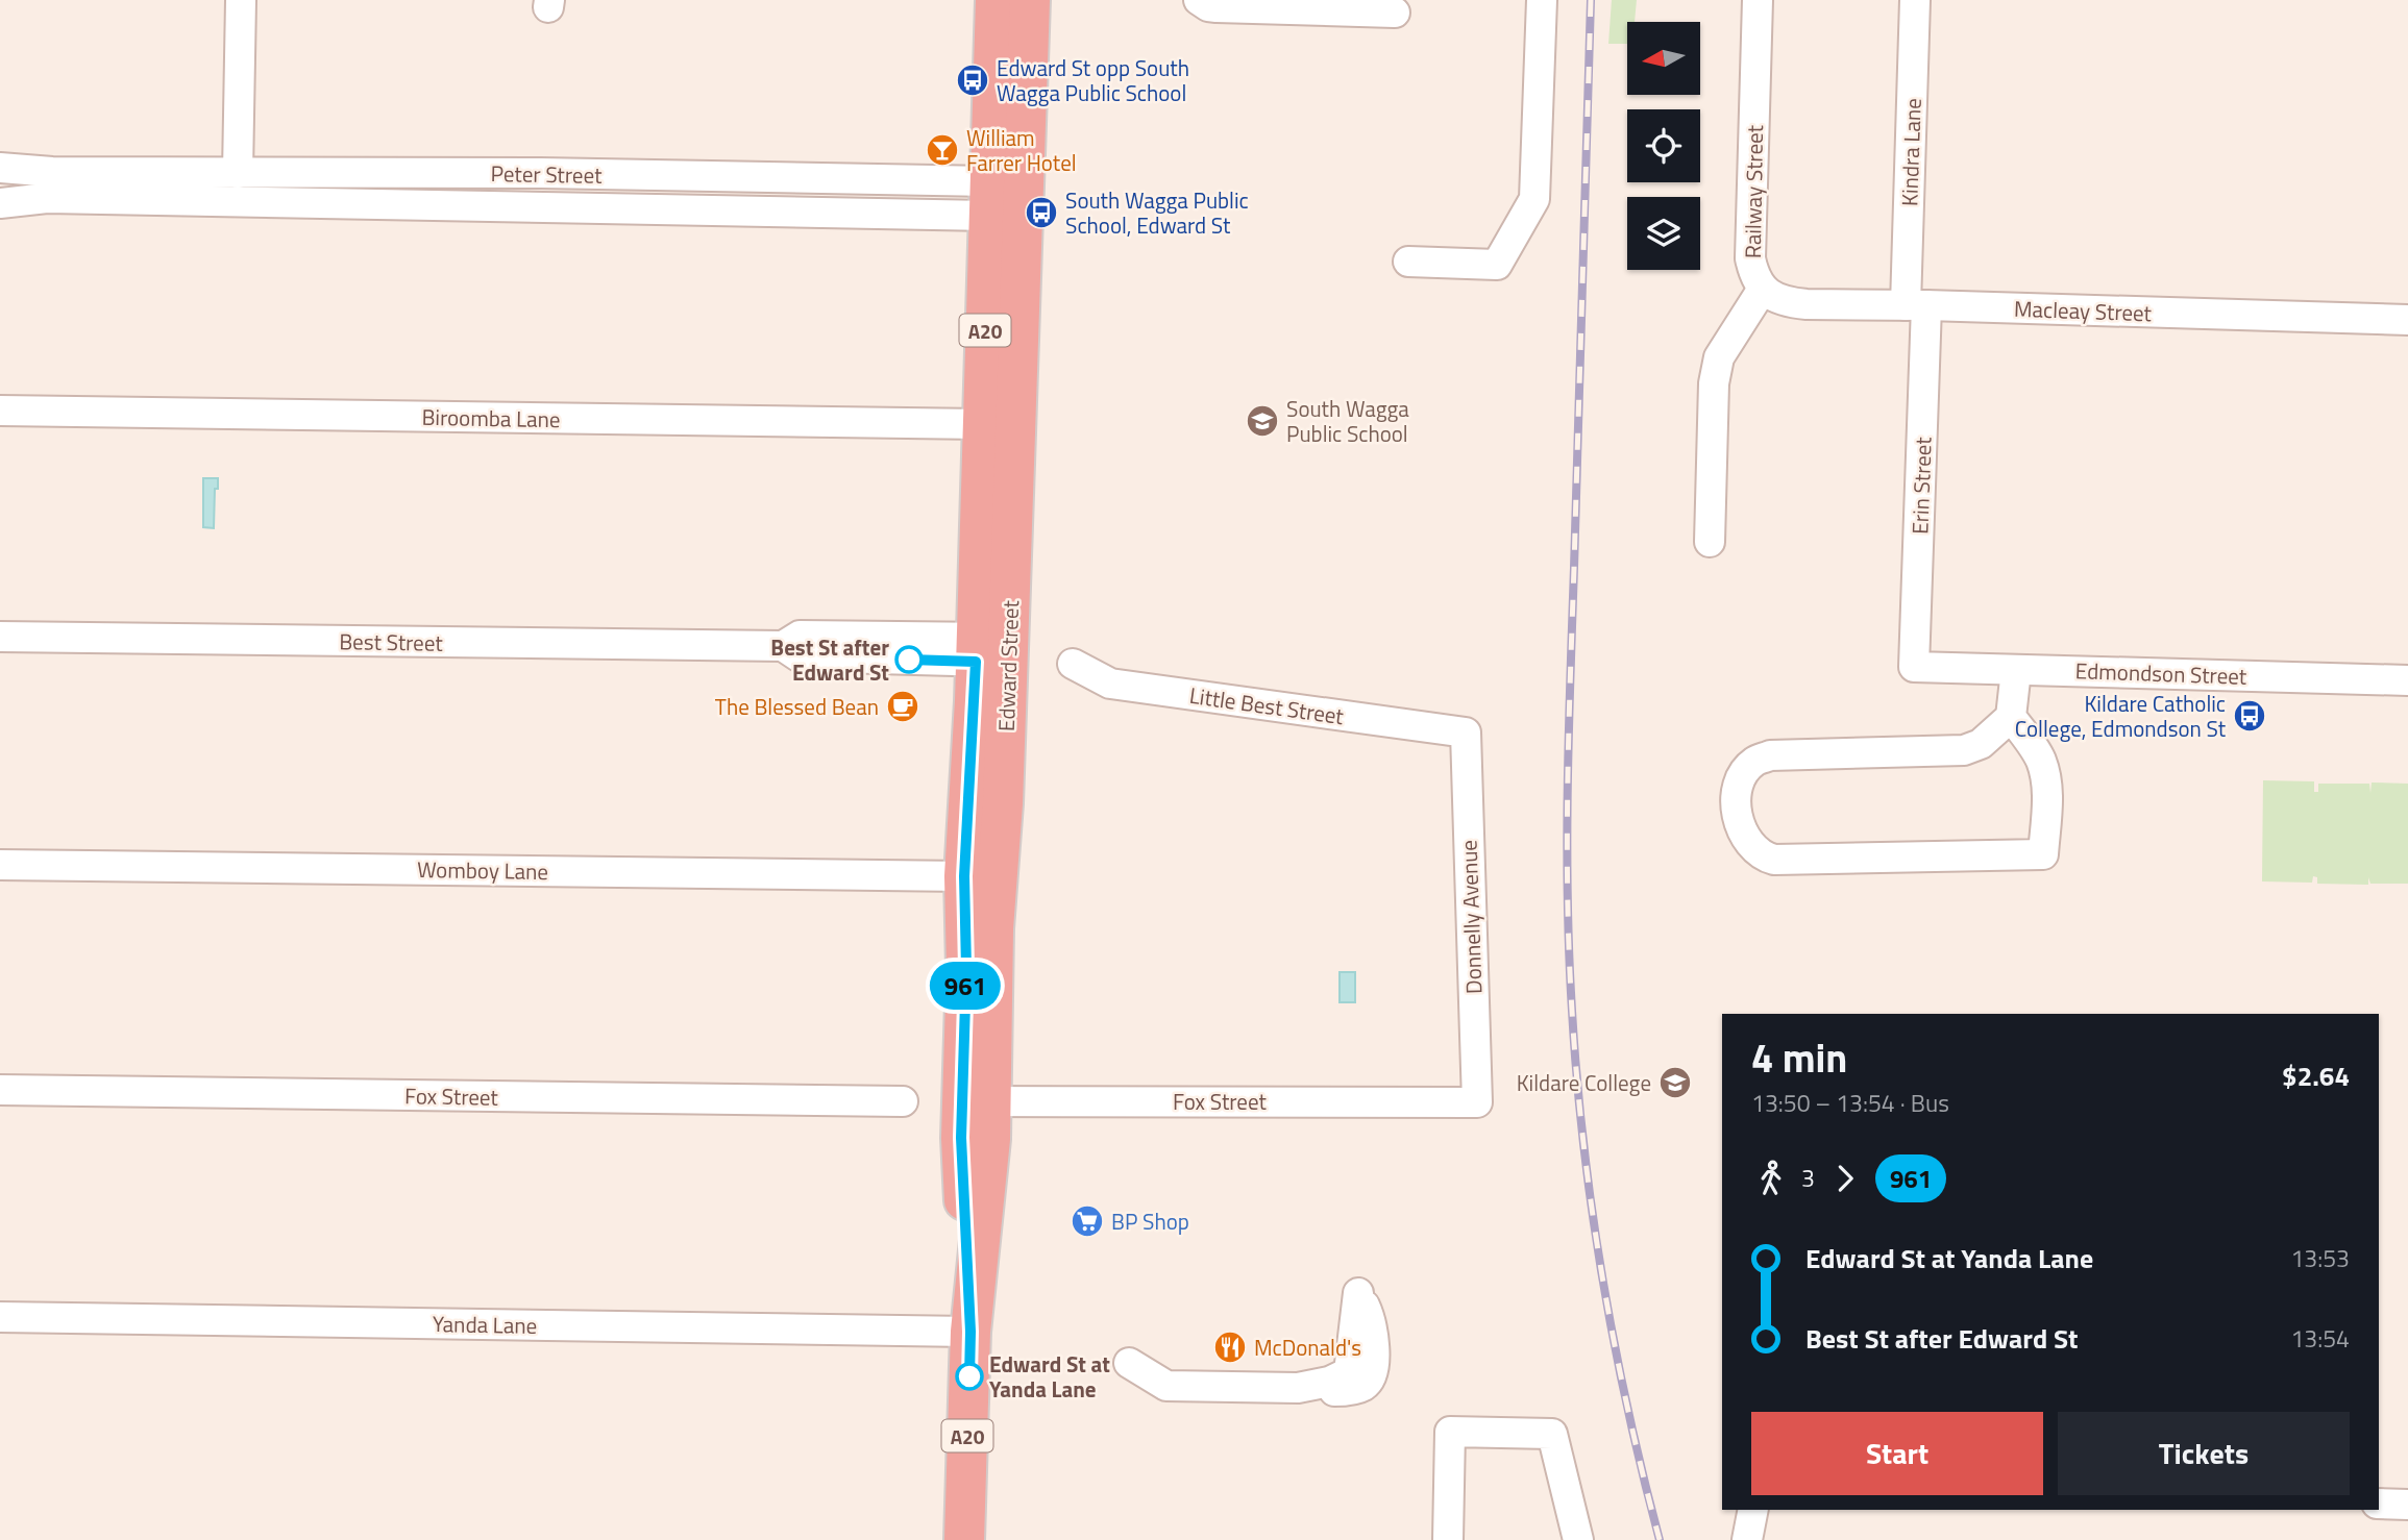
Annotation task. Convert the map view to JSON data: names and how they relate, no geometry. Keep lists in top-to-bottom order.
{
  "streets": {
    "highway": ["A20", "Edward Street"],
    "street": [
      "Kindra Lane",
      "Peter Street",
      "Railway Street",
      "Macleay Street",
      "Biroomba Lane",
      "Erin Street",
      "Best Street",
      "Edmondson Street",
      "Little Best Street",
      "Womboy Lane",
      "Donnelly Avenue",
      "Fox Street",
      "Yanda Lane"
    ]
  },
  "crossings": [
    ["Kindra Lane", "Macleay Street"],
    ["Kindra Lane", "Erin Street"],
    ["Peter Street", "Edward Street"],
    ["Railway Street", "Macleay Street"],
    ["Macleay Street", "Erin Street"],
    ["Biroomba Lane", "Edward Street"],
    ["Erin Street", "Edmondson Street"],
    ["Best Street", "Edward Street"],
    ["Edward Street", "Womboy Lane"],
    ["Edward Street", "Fox Street"],
    ["Edward Street", "Yanda Lane"],
    ["Little Best Street", "Donnelly Avenue"],
    ["Donnelly Avenue", "Fox Street"]
  ],
  "places": {
    "bus stop": ["Edward St opp South Wagga Public School", "South Wagga Public School, Edward St", "Kildare Catholic College, Edmondson St"],
    "bar": ["William Farrer Hotel"],
    "school or university": ["South Wagga Public School", "Kildare College"],
    "other": ["Best St after Edward St", "Edward St at Yanda Lane"],
    "cafe": ["The Blessed Bean"],
    "supermarket": ["BP Shop"],
    "restaurant": ["McDonald's"]
  },
  "lines": ["bus line 961"],
  "north": "left",
  "page": {
    "on_map": "961",
    "heading": ["4 min", "13:50 – 13:54 · Bus", "$2.64"],
    "legs": ["3", "961"],
    "list": [
      {
        "name": "Edward St at Yanda Lane",
        "value": "13:53"
      },
      {
        "name": "Best St after Edward St",
        "value": "13:54"
      }
    ],
    "buttons": ["Start", "Tickets"]
  }
}
